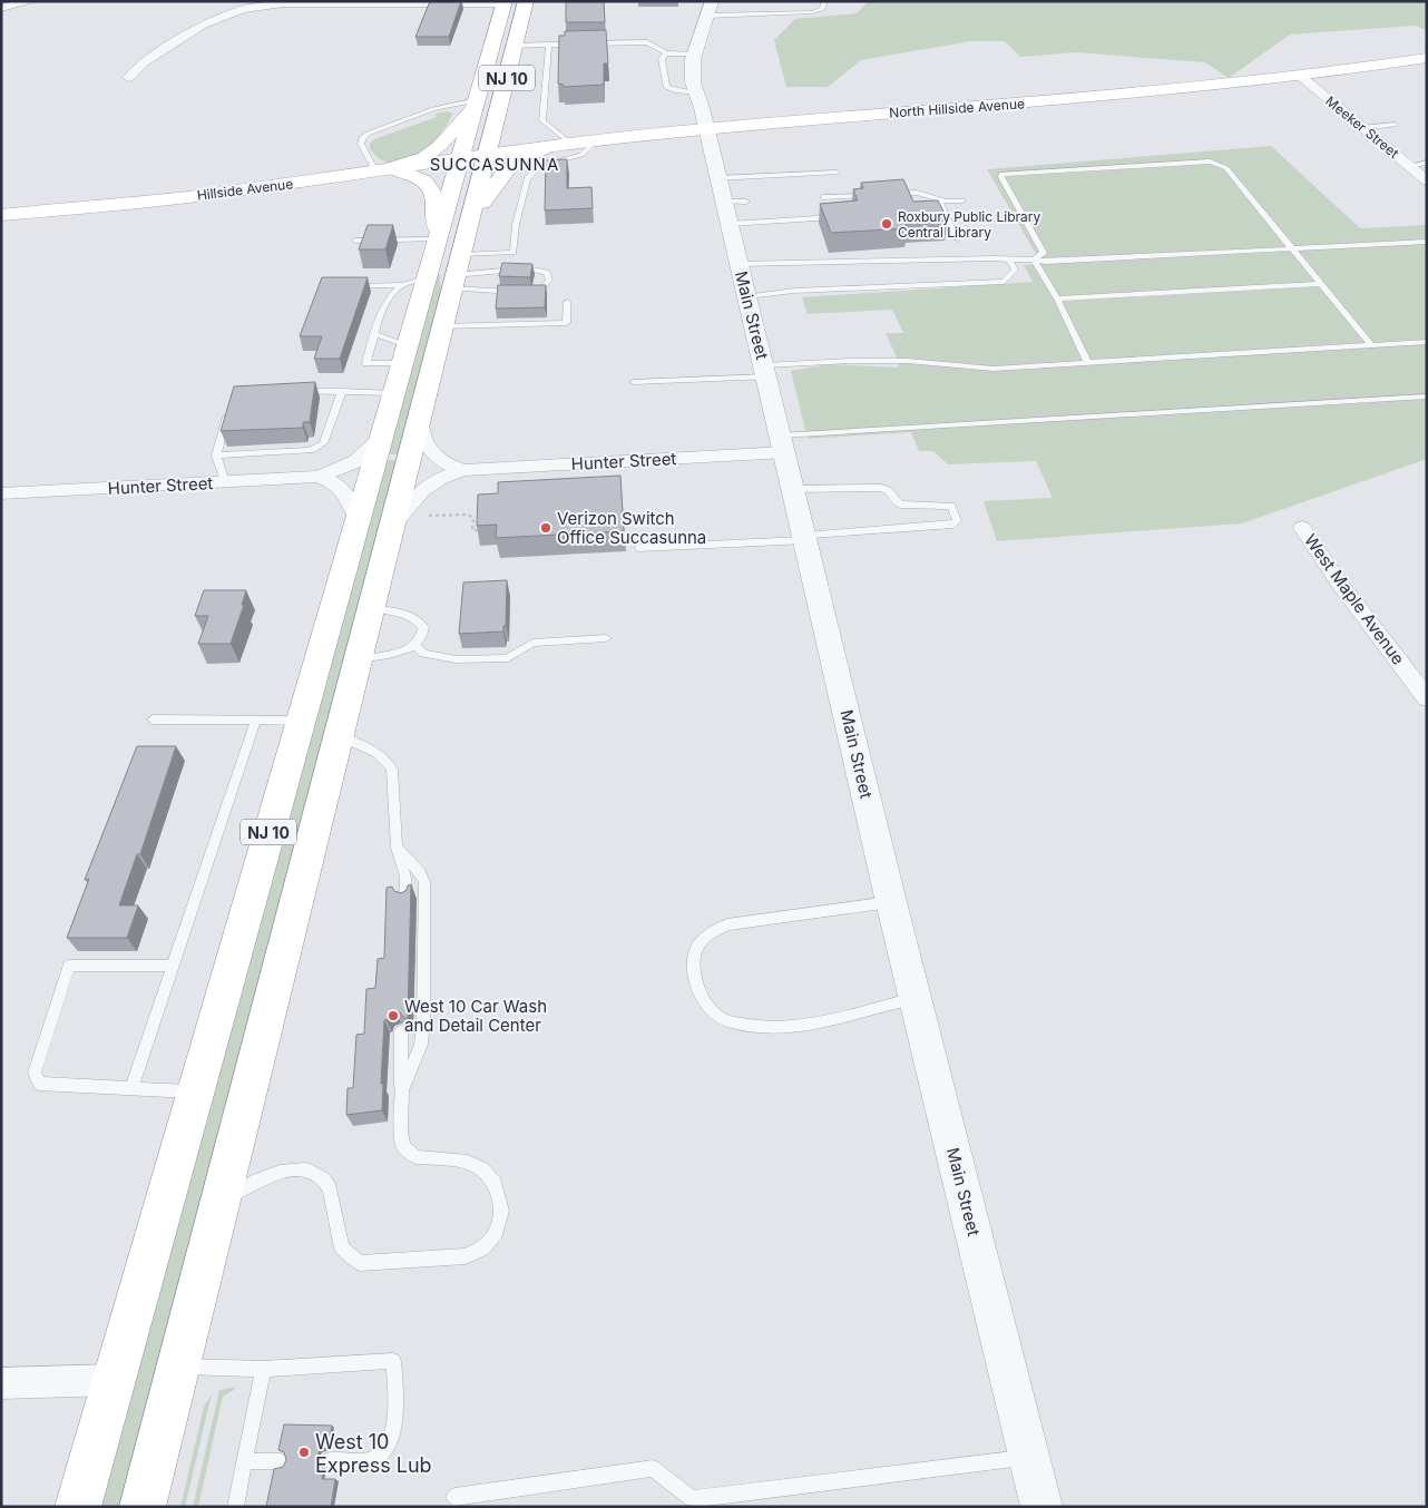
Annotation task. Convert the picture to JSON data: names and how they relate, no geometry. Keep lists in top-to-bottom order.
{
  "streets": {
    "main road": ["NJ 10", "North Hillside Avenue", "Hillside Avenue"],
    "street": [
      "Meeker Street",
      "Main Street",
      "Hunter Street",
      "West Maple Avenue"
    ]
  },
  "crossings": [
    ["NJ 10", "North Hillside Avenue"],
    ["NJ 10", "Hillside Avenue"],
    ["NJ 10", "Hunter Street"],
    ["North Hillside Avenue", "Meeker Street"],
    ["North Hillside Avenue", "Hillside Avenue"],
    ["North Hillside Avenue", "Main Street"],
    ["Main Street", "Hunter Street"]
  ],
  "districts": ["SUCCASUNNA"],
  "places": [
    "Roxbury Public Library Central Library",
    "Verizon Switch Office Succasunna",
    "West 10 Car Wash and Detail Center",
    "West 10 Express Lub"
  ]
}
